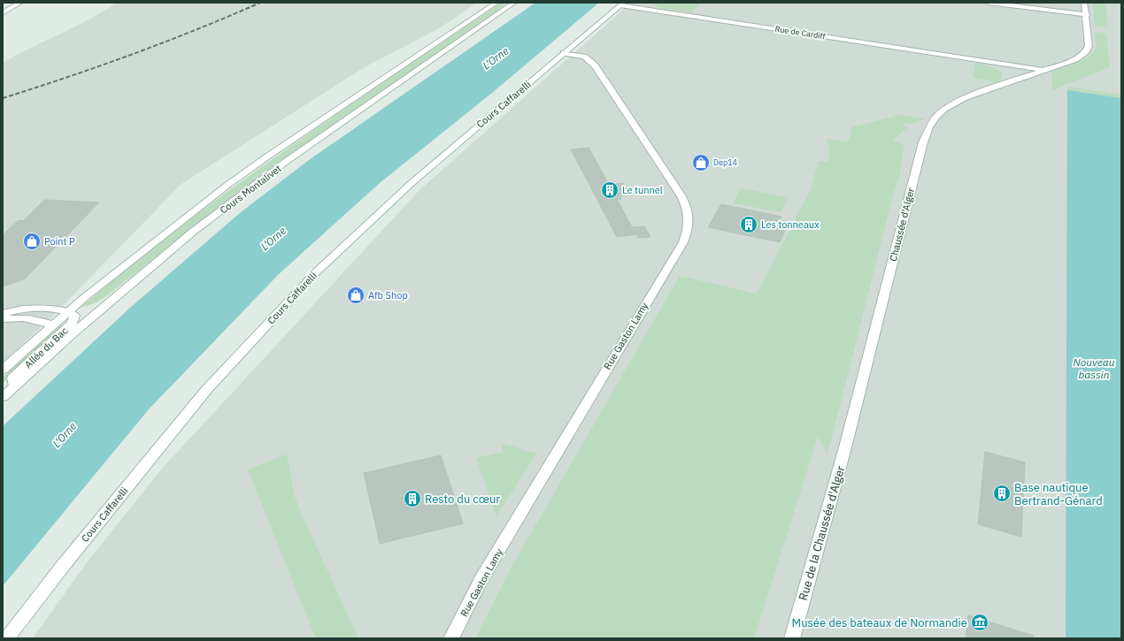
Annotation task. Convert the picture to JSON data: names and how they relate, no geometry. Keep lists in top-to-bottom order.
{
  "streets": {
    "street": [
      "Rue de Cardiff",
      "Cours Caffarelli",
      "Cours Montalivet",
      "Chaussée d'Alger",
      "Rue Gaston Lamy",
      "Allée du Bac",
      "Rue de la Chaussée d'Alger"
    ]
  },
  "crossings": [
    ["Rue de Cardiff", "Cours Caffarelli"],
    ["Rue de Cardiff", "Chaussée d'Alger"],
    ["Cours Caffarelli", "Rue Gaston Lamy"],
    ["Cours Montalivet", "Allée du Bac"],
    ["Chaussée d'Alger", "Rue de la Chaussée d'Alger"]
  ],
  "water": ["L'Orne", "Nouveau bassin"],
  "places": {
    "shop": ["Dep14", "Point P", "Afb Shop"],
    "building": [
      "Le tunnel",
      "Les tonneaux",
      "Base nautique Bertrand-Génard",
      "Resto du cœur"
    ],
    "museum": ["Musée des bateaux de Normandie"]
  }
}
